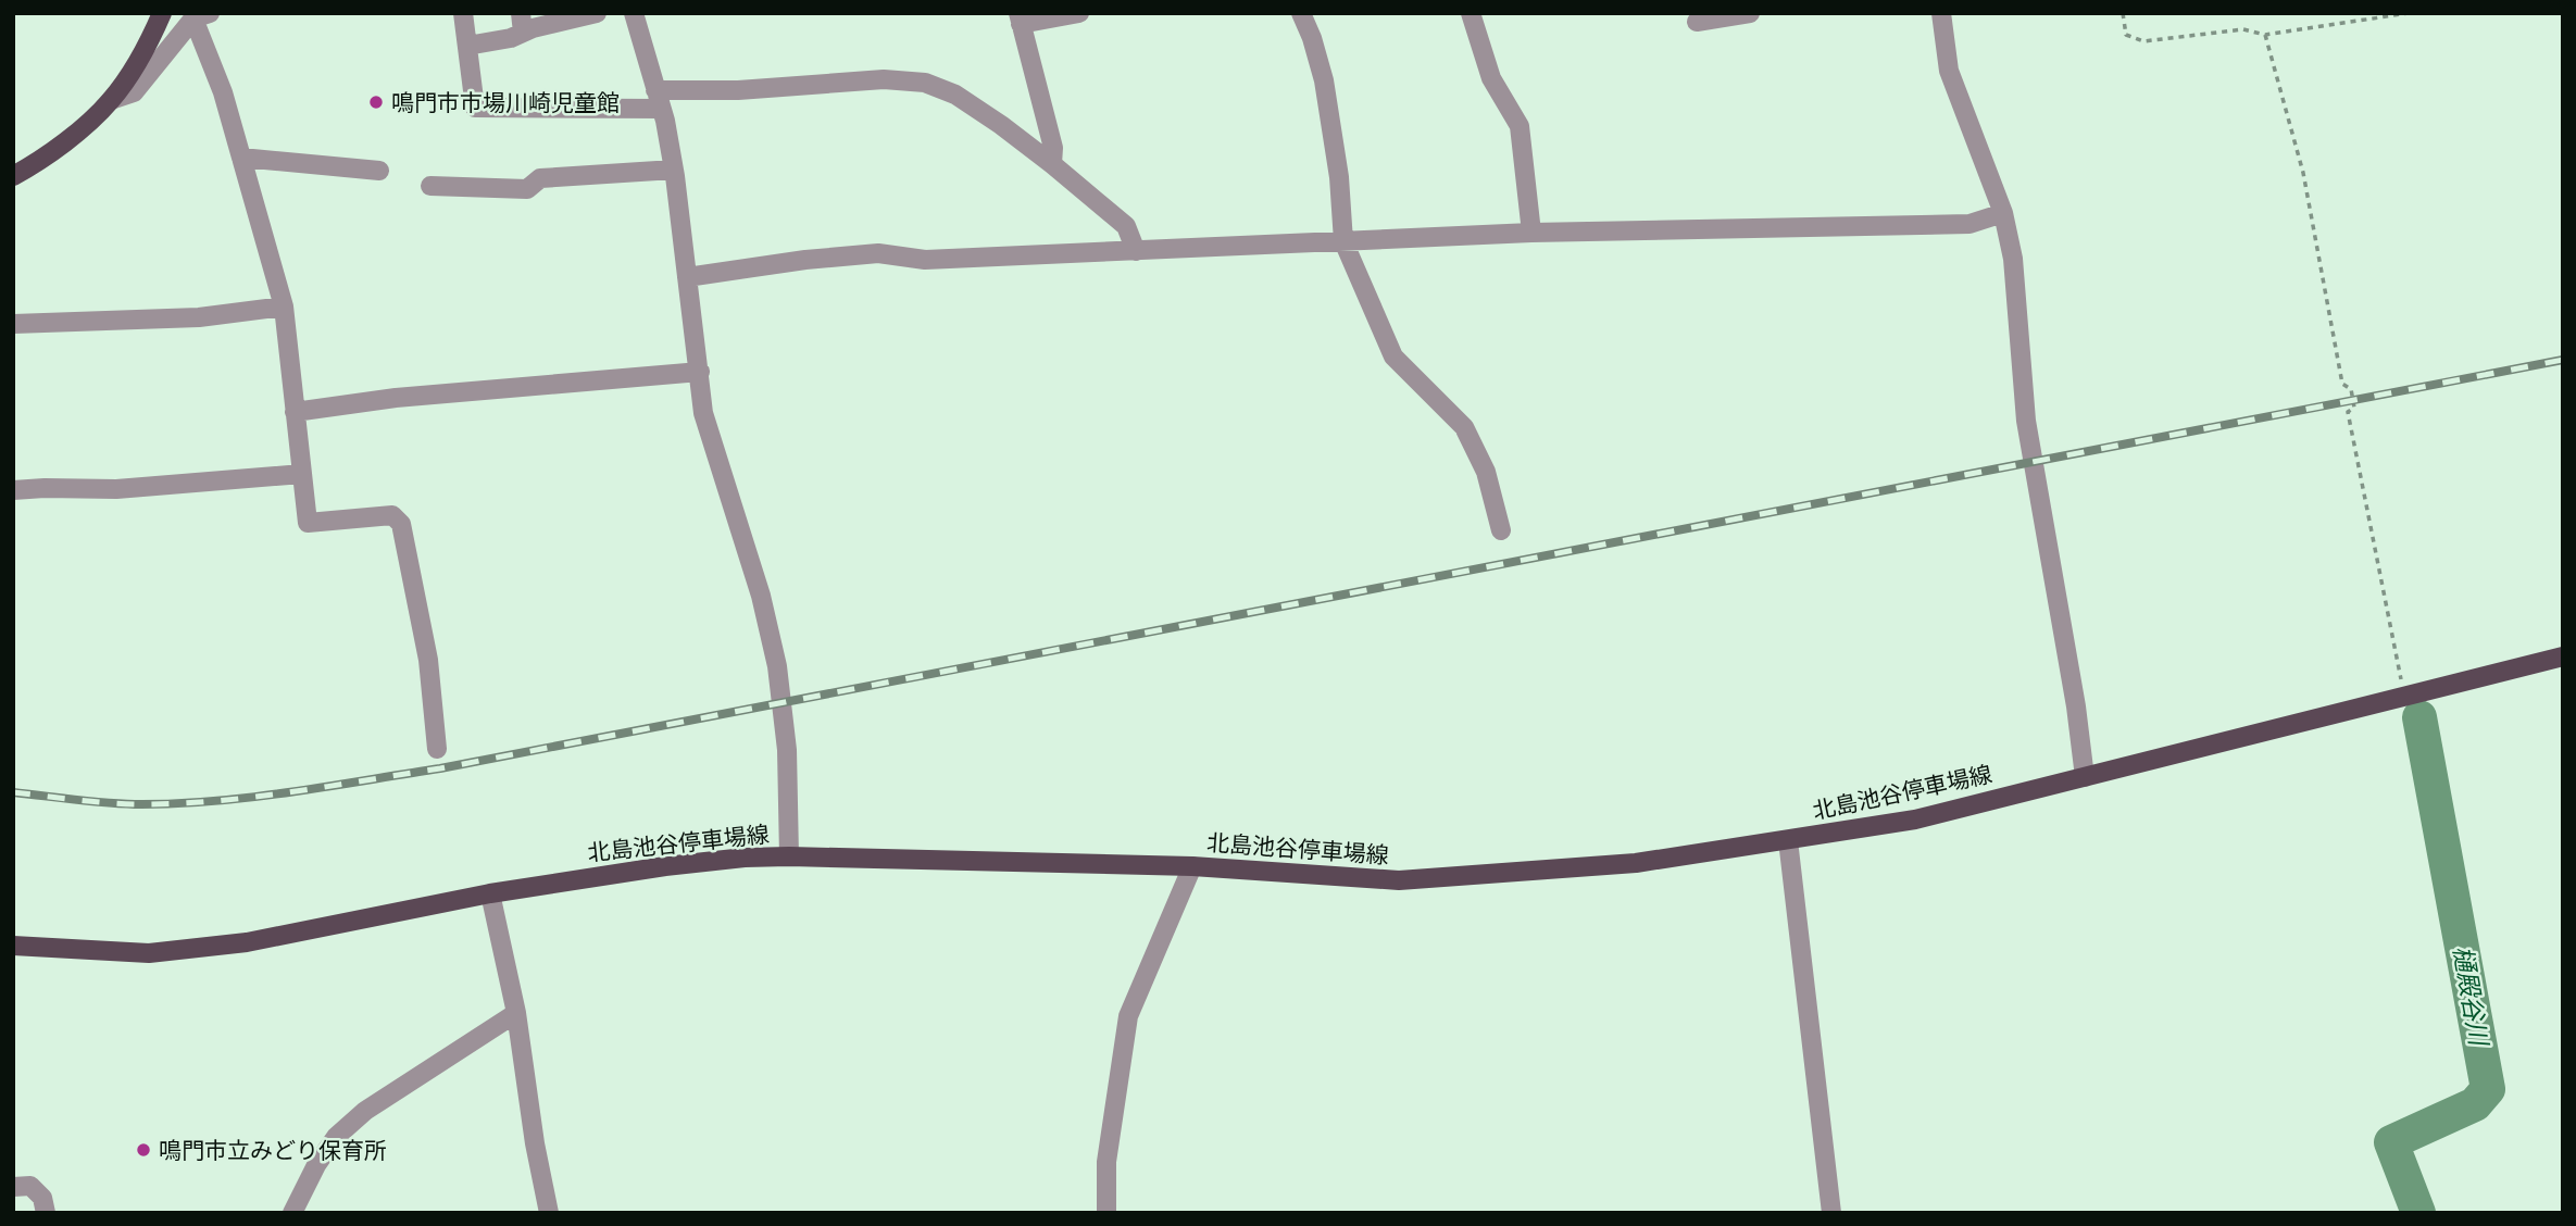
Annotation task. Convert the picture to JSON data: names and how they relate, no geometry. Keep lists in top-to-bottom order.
{
  "streets": {
    "main road": ["北島池谷停車場線"]
  },
  "water": ["樋殿谷川"],
  "places": ["鳴門市市場川崎児童館", "鳴門市立みどり保育所"]
}
